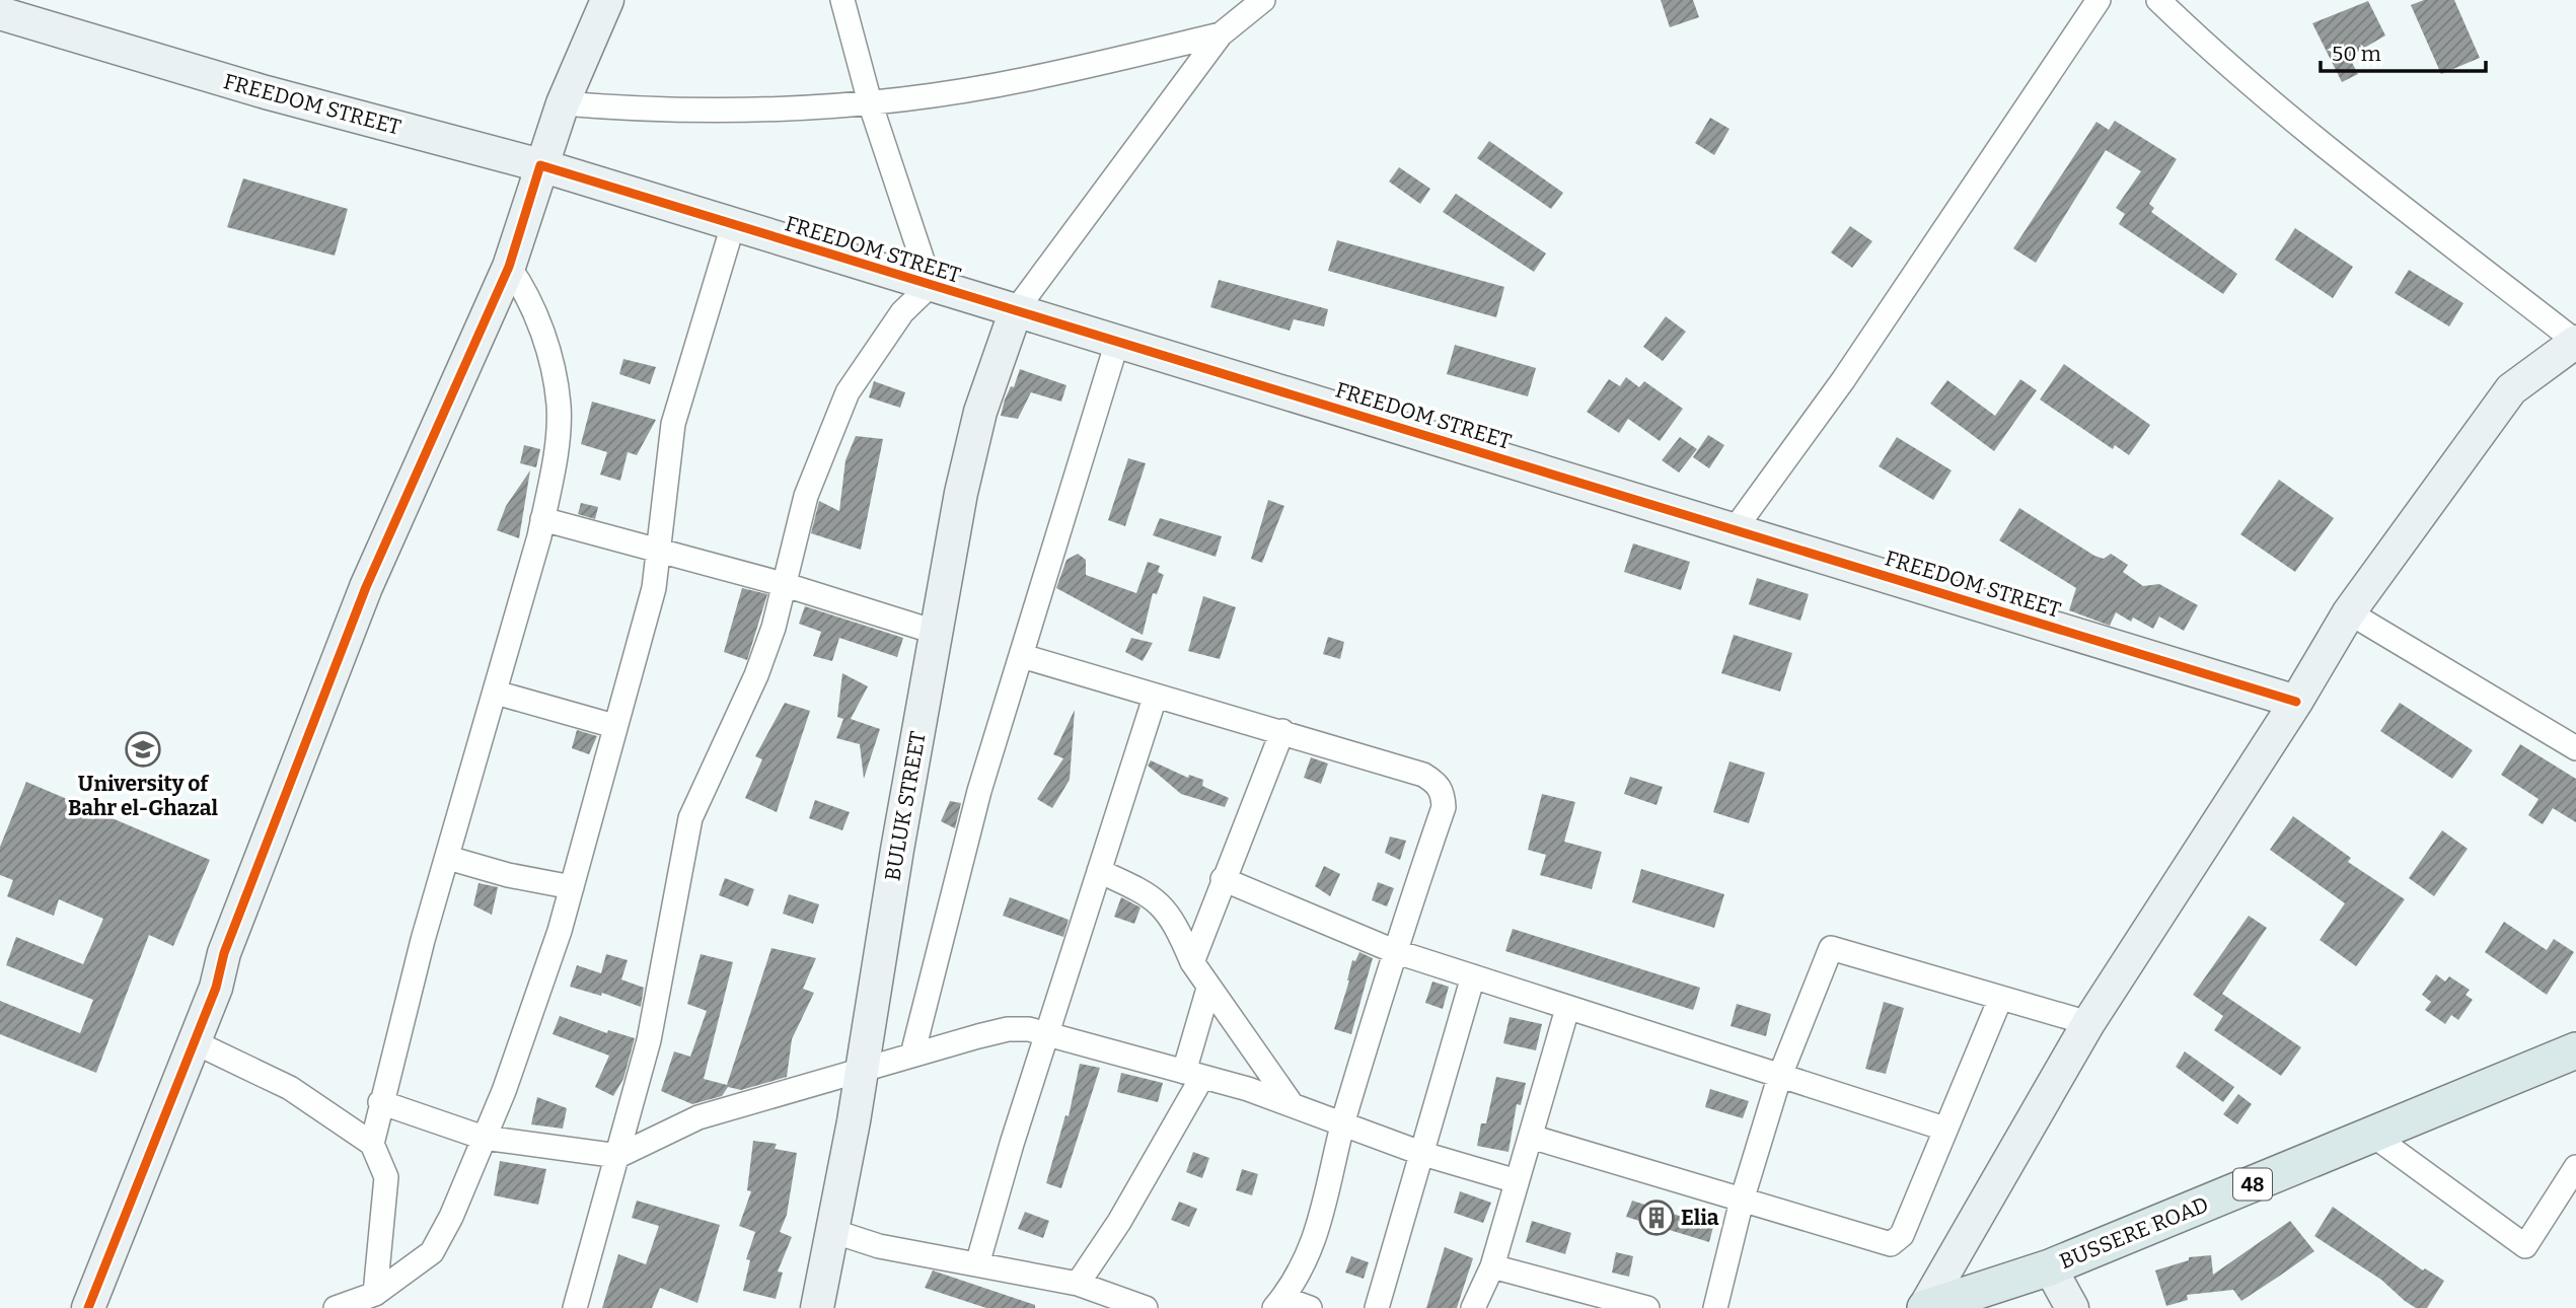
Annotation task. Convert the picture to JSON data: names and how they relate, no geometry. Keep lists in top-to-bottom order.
{
  "streets": {
    "main road": ["48", "BUSSERE ROAD"],
    "street": ["FREEDOM STREET", "BULUK STREET"]
  },
  "crossings": [
    ["FREEDOM STREET", "BULUK STREET"]
  ],
  "places": {
    "school or university": ["University of Bahr el-Ghazal"],
    "building": ["Elia"]
  },
  "scale_bar": "50 m"
}
